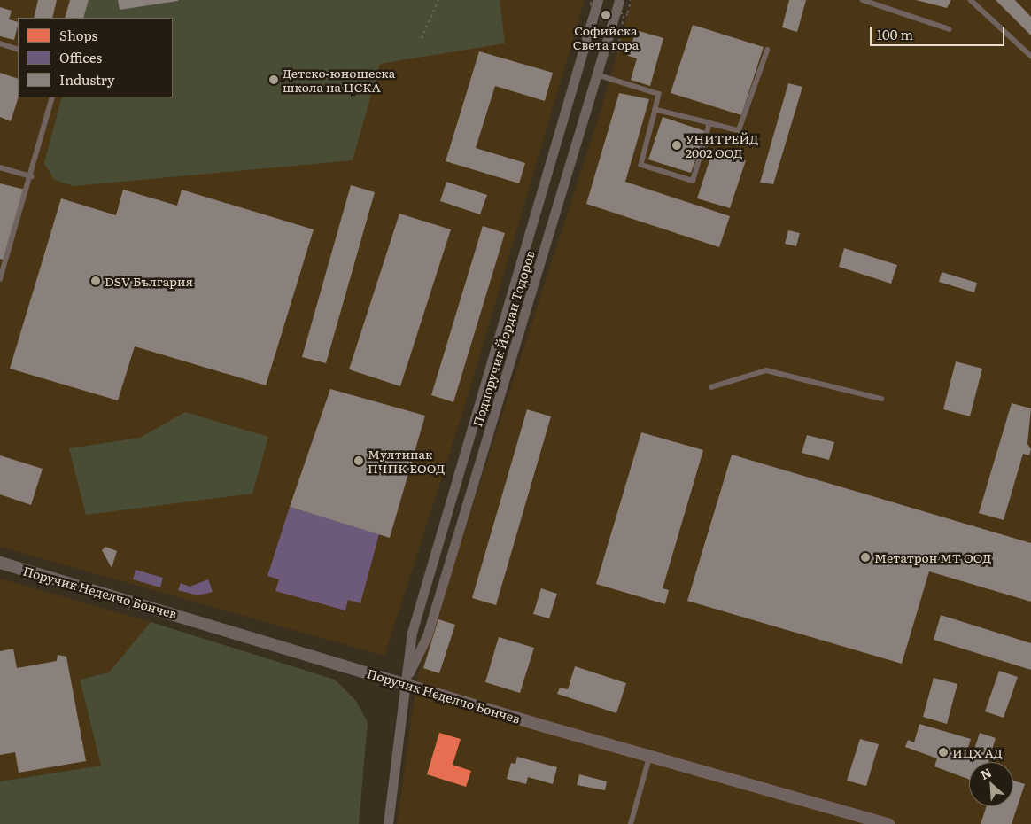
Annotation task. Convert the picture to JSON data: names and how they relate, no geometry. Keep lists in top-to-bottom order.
{
  "streets": {
    "street": ["Подпоручик Йордан Тодоров", "Поручик Неделчо Бончев"]
  },
  "crossings": [
    ["Подпоручик Йордан Тодоров", "Поручик Неделчо Бончев"]
  ],
  "places": [
    "Софийска Света гора",
    "Детско-юношеска школа на ЦСКА",
    "УНИТРЕЙД 2002 ООД",
    "DSV България",
    "Мултипак ПЧПК ЕООД",
    "Метатрон МТ ООД",
    "ИЦХ АД"
  ],
  "legend": ["Shops", "Offices", "Industry"],
  "scale_bar": "100 m",
  "north": "top left"
}
